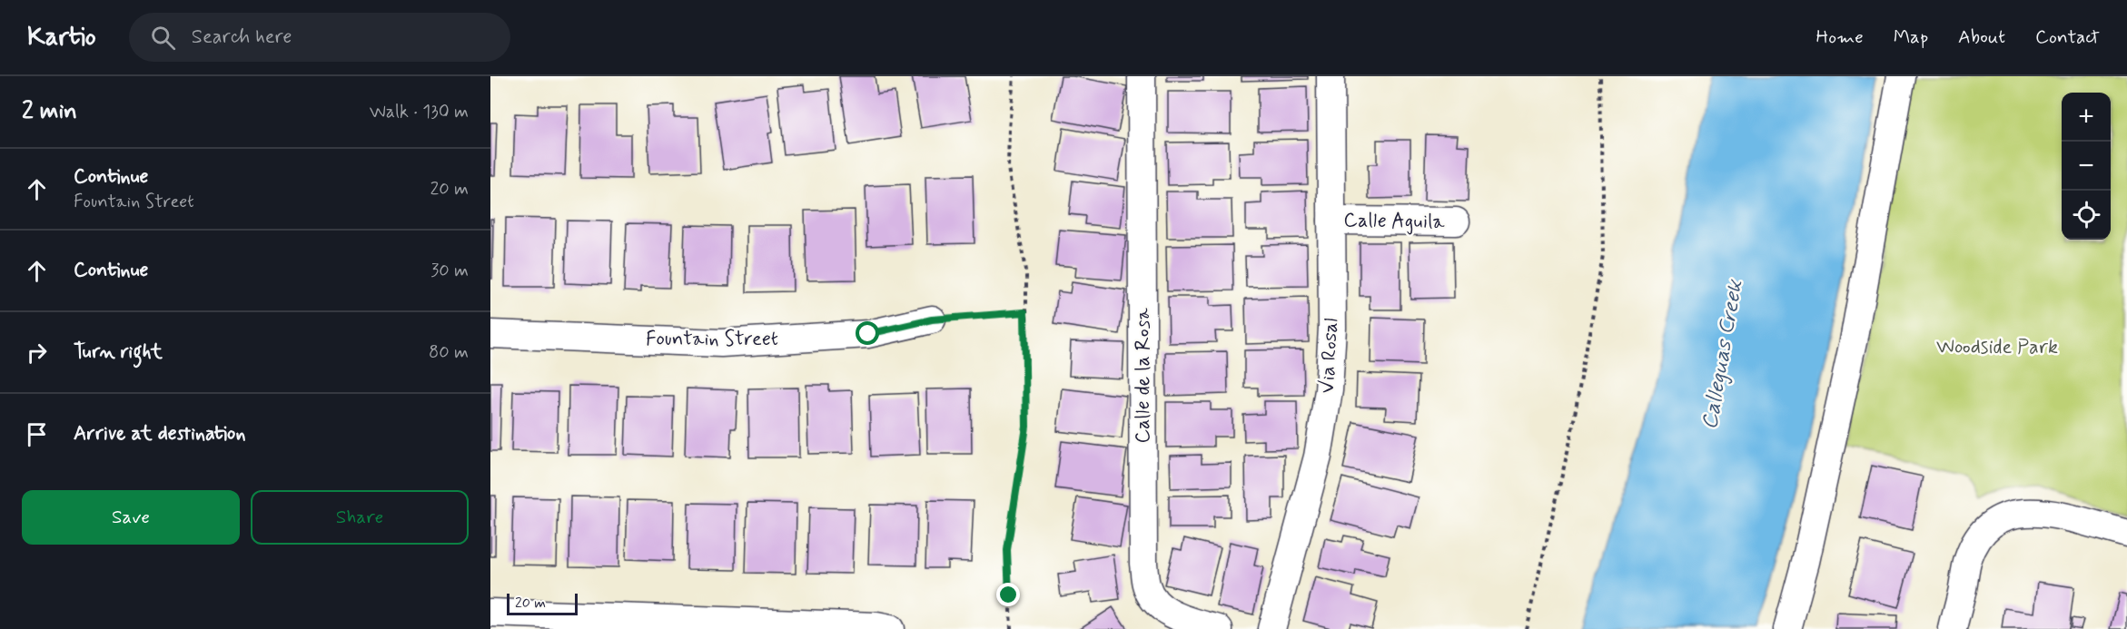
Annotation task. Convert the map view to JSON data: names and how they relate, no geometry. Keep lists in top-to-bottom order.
{
  "streets": {
    "street": [
      "Calle Aguila",
      "Fountain Street",
      "Via Rosal",
      "Calle de la Rosa"
    ]
  },
  "crossings": [
    ["Calle Aguila", "Via Rosal"]
  ],
  "water": ["Calleguas Creek"],
  "parks": ["Woodside Park"],
  "scale_bar": "20 m",
  "page": {
    "header": "Kartio",
    "search": "Search here",
    "nav": [
      "Home",
      "Map",
      "About",
      "Contact"
    ],
    "heading": ["2 min", "Walk · 130 m"],
    "map_buttons": ["+", "−"],
    "list": [
      ["Continue", "Fountain Street", "20 m"],
      ["Continue", "30 m"],
      ["Turn right", "80 m"],
      "Arrive at destination"
    ],
    "buttons": ["Save", "Share"],
    "scale": "20 m"
  }
}
